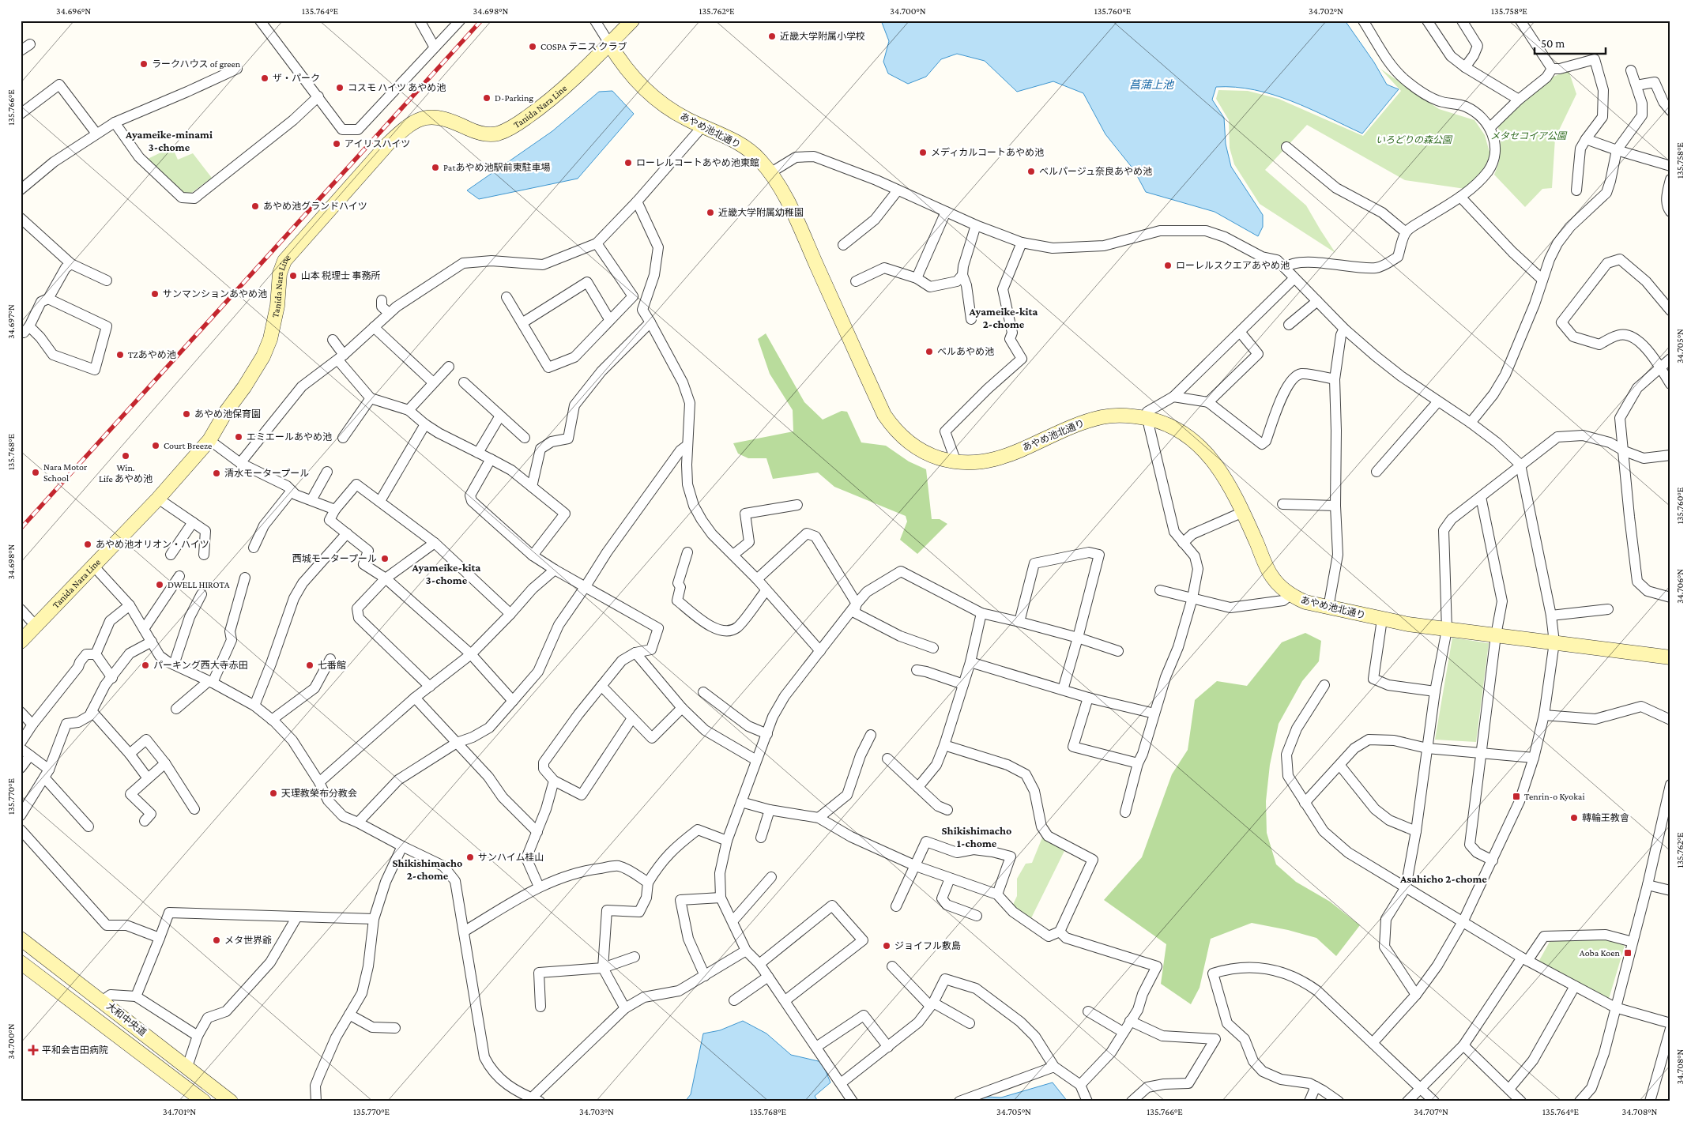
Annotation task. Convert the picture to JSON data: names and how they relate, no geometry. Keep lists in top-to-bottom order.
{
  "streets": {
    "street": ["Tanida Nara Line", "あやめ池北通り", "大和中央道"]
  },
  "crossings": [
    ["Tanida Nara Line", "あやめ池北通り"]
  ],
  "districts": [
    "Ayameike-minami 3-chome",
    "Ayameike-kita 2-chome",
    "Ayameike-kita 3-chome",
    "Shikishimacho 1-chome",
    "Shikishimacho 2-chome",
    "Asahicho 2-chome"
  ],
  "water": ["菖蒲上池"],
  "parks": ["メタセコイア公園", "いろどりの森公園"],
  "places": {
    "other": [
      "近畿大学附属小学校",
      "COSPA テニス クラブ",
      "ラークハウス of green",
      "ザ・パーク",
      "コスモ ハイツ あやめ池",
      "D-Parking",
      "アイリスハイツ",
      "メディカルコートあやめ池",
      "ローレルコートあやめ池東館",
      "Patあやめ池駅前東駐車場",
      "ベルパージュ奈良あやめ池",
      "あやめ池グランドハイツ",
      "近畿大学附属幼稚園",
      "ローレルスクエアあやめ池",
      "山本 税理士 事務所",
      "サンマンションあやめ池",
      "ベルあやめ池",
      "TZあやめ池",
      "あやめ池保育園",
      "エミエールあやめ池",
      "Court Breeze",
      "Win. Life あやめ池",
      "Nara Motor School",
      "清水モータープール",
      "あやめ池オリオン・ハイツ",
      "西城モータープール",
      "DWELL HIROTA",
      "パーキング西大寺赤田",
      "七番館",
      "天理教榮布分教会",
      "轉輪王教會",
      "サンハイム桂山",
      "メタ世界爺",
      "ジョイフル敷島"
    ],
    "transit": ["Tenrin-o Kyokai", "Aoba Koen"],
    "health": ["平和会吉田病院"]
  },
  "scale_bar": "50 m",
  "coordinates": [
    "34.696°N",
    "135.764°E",
    "34.698°N",
    "135.762°E",
    "34.700°N",
    "135.760°E",
    "34.702°N",
    "135.758°E",
    "135.766°E",
    "34.697°N",
    "34.705°N",
    "135.768°E",
    "34.706°N",
    "135.770°E",
    "34.708°N",
    "34.701°N",
    "34.703°N",
    "34.707°N"
  ]
}
